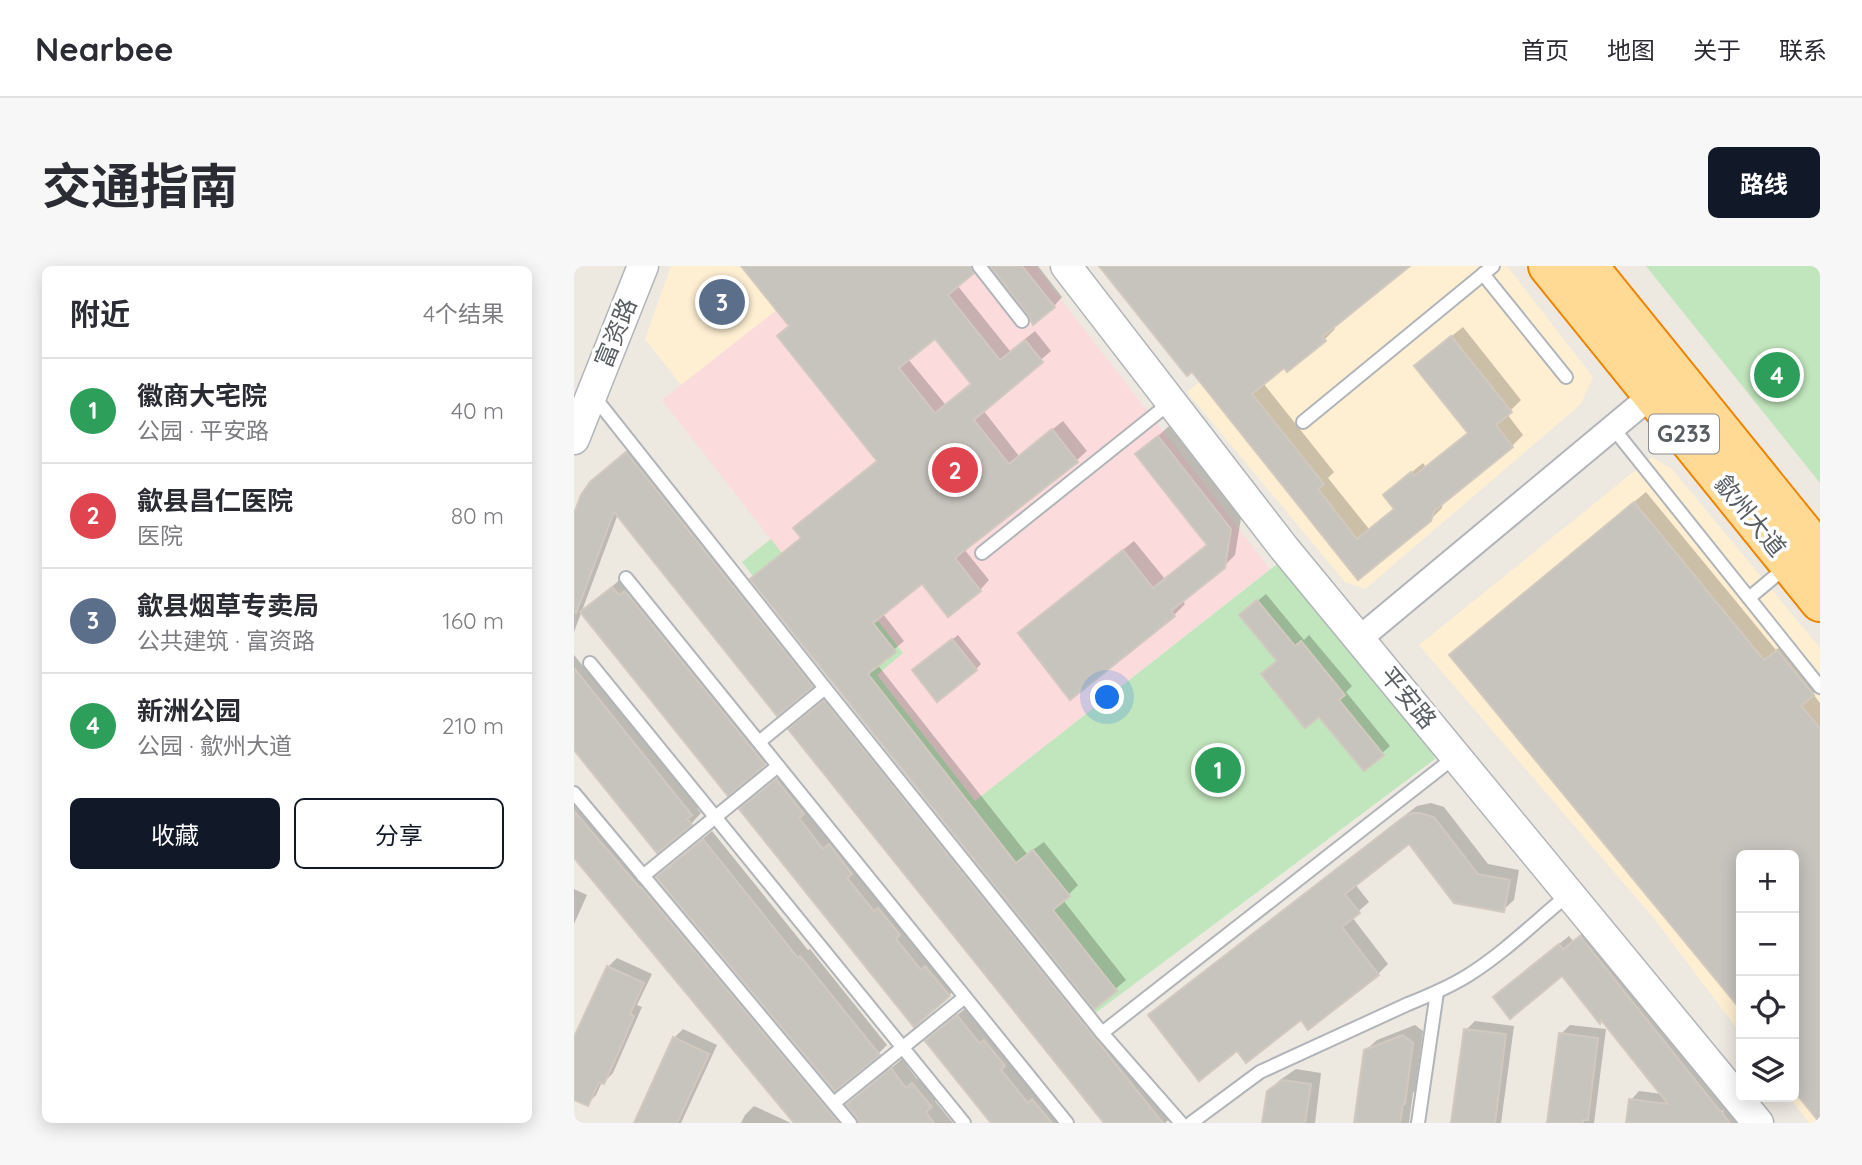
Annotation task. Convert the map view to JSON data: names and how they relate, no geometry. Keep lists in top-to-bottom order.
{
  "streets": {
    "highway": ["G233", "歙州大道"],
    "street": ["富资路", "平安路"]
  },
  "page": {
    "header": "Nearbee",
    "nav": [
      "首页",
      "地图",
      "关于",
      "联系"
    ],
    "title": "交通指南",
    "buttons": [
      "路线",
      ["收藏", "分享"]
    ],
    "heading": ["附近", "4个结果"],
    "pins": [
      "3",
      "4",
      "2",
      "1"
    ],
    "list": [
      {
        "mark": "1",
        "name": "徽商大宅院",
        "note": "公园 · 平安路",
        "value": "40 m"
      },
      {
        "mark": "2",
        "name": "歙县昌仁医院",
        "note": "医院",
        "value": "80 m"
      },
      {
        "mark": "3",
        "name": "歙县烟草专卖局",
        "note": "公共建筑 · 富资路",
        "value": "160 m"
      },
      {
        "mark": "4",
        "name": "新洲公园",
        "note": "公园 · 歙州大道",
        "value": "210 m"
      }
    ],
    "map_buttons": ["+", "−"]
  }
}
